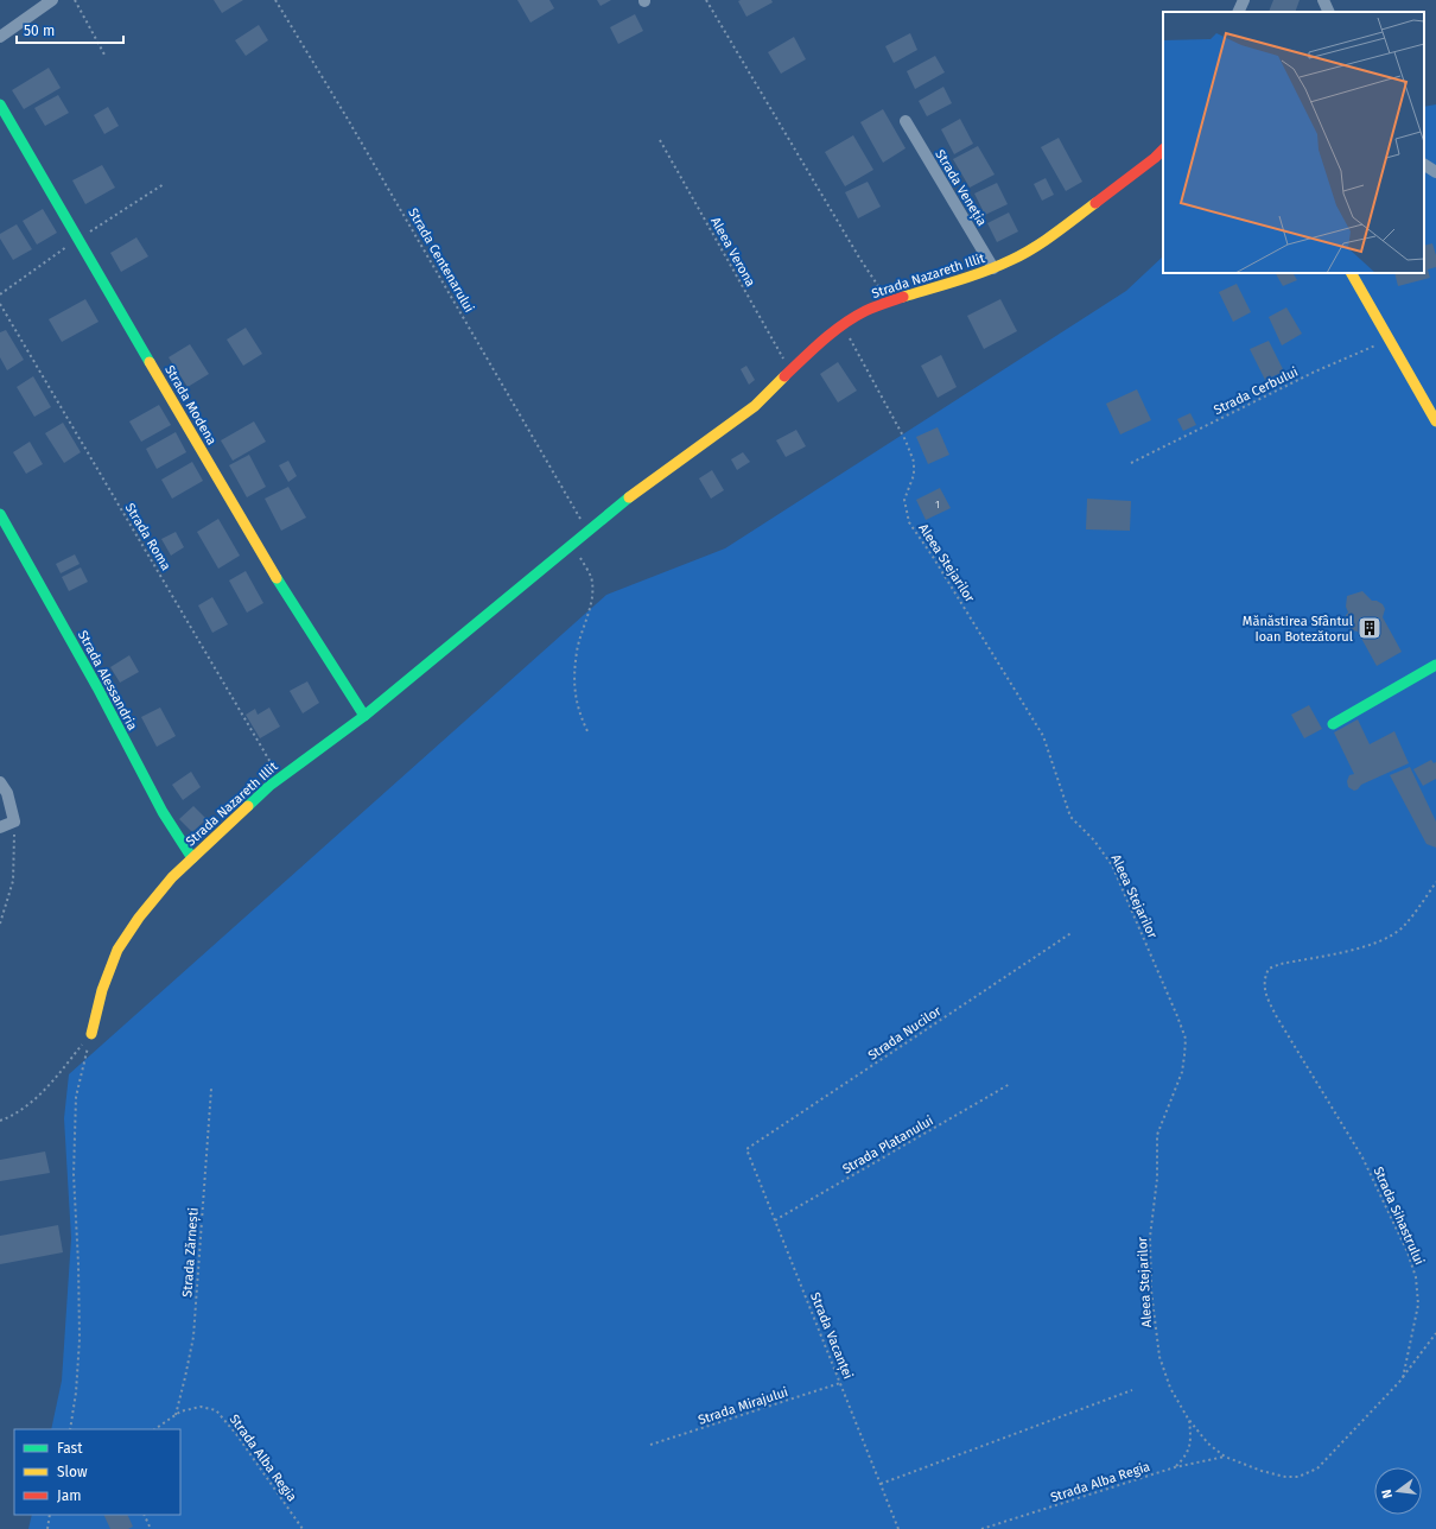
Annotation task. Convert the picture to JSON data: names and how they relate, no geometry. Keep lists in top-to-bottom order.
{
  "streets": {
    "street": [
      "Strada Veneția",
      "Strada Nazareth Illit",
      "Strada Modena",
      "Strada Alessandria"
    ],
    "path": [
      "Aleea Verona",
      "Strada Centenarului",
      "Strada Cerbului",
      "Strada Roma",
      "Aleea Stejarilor",
      "Strada Nucilor",
      "Strada Platanului",
      "Strada Sihastrului",
      "Strada Zărnești",
      "Strada Vacanței",
      "Strada Mirajului",
      "Strada Alba Regia"
    ]
  },
  "crossings": [
    ["Strada Veneția", "Strada Nazareth Illit"],
    ["Aleea Verona", "Strada Nazareth Illit"],
    ["Strada Centenarului", "Strada Nazareth Illit"],
    ["Strada Nazareth Illit", "Strada Modena"],
    ["Strada Nazareth Illit", "Strada Roma"],
    ["Strada Nazareth Illit", "Aleea Stejarilor"],
    ["Strada Nazareth Illit", "Strada Alessandria"],
    ["Strada Nucilor", "Strada Vacanței"],
    ["Strada Platanului", "Strada Vacanței"],
    ["Strada Zărnești", "Strada Alba Regia"],
    ["Strada Vacanței", "Strada Mirajului"]
  ],
  "places": {
    "building": ["Mănăstirea Sfântul Ioan Botezătorul"]
  },
  "house_numbers": ["1"],
  "legend": ["Fast", "Slow", "Jam"],
  "scale_bar": "50 m",
  "north": "left"
}
